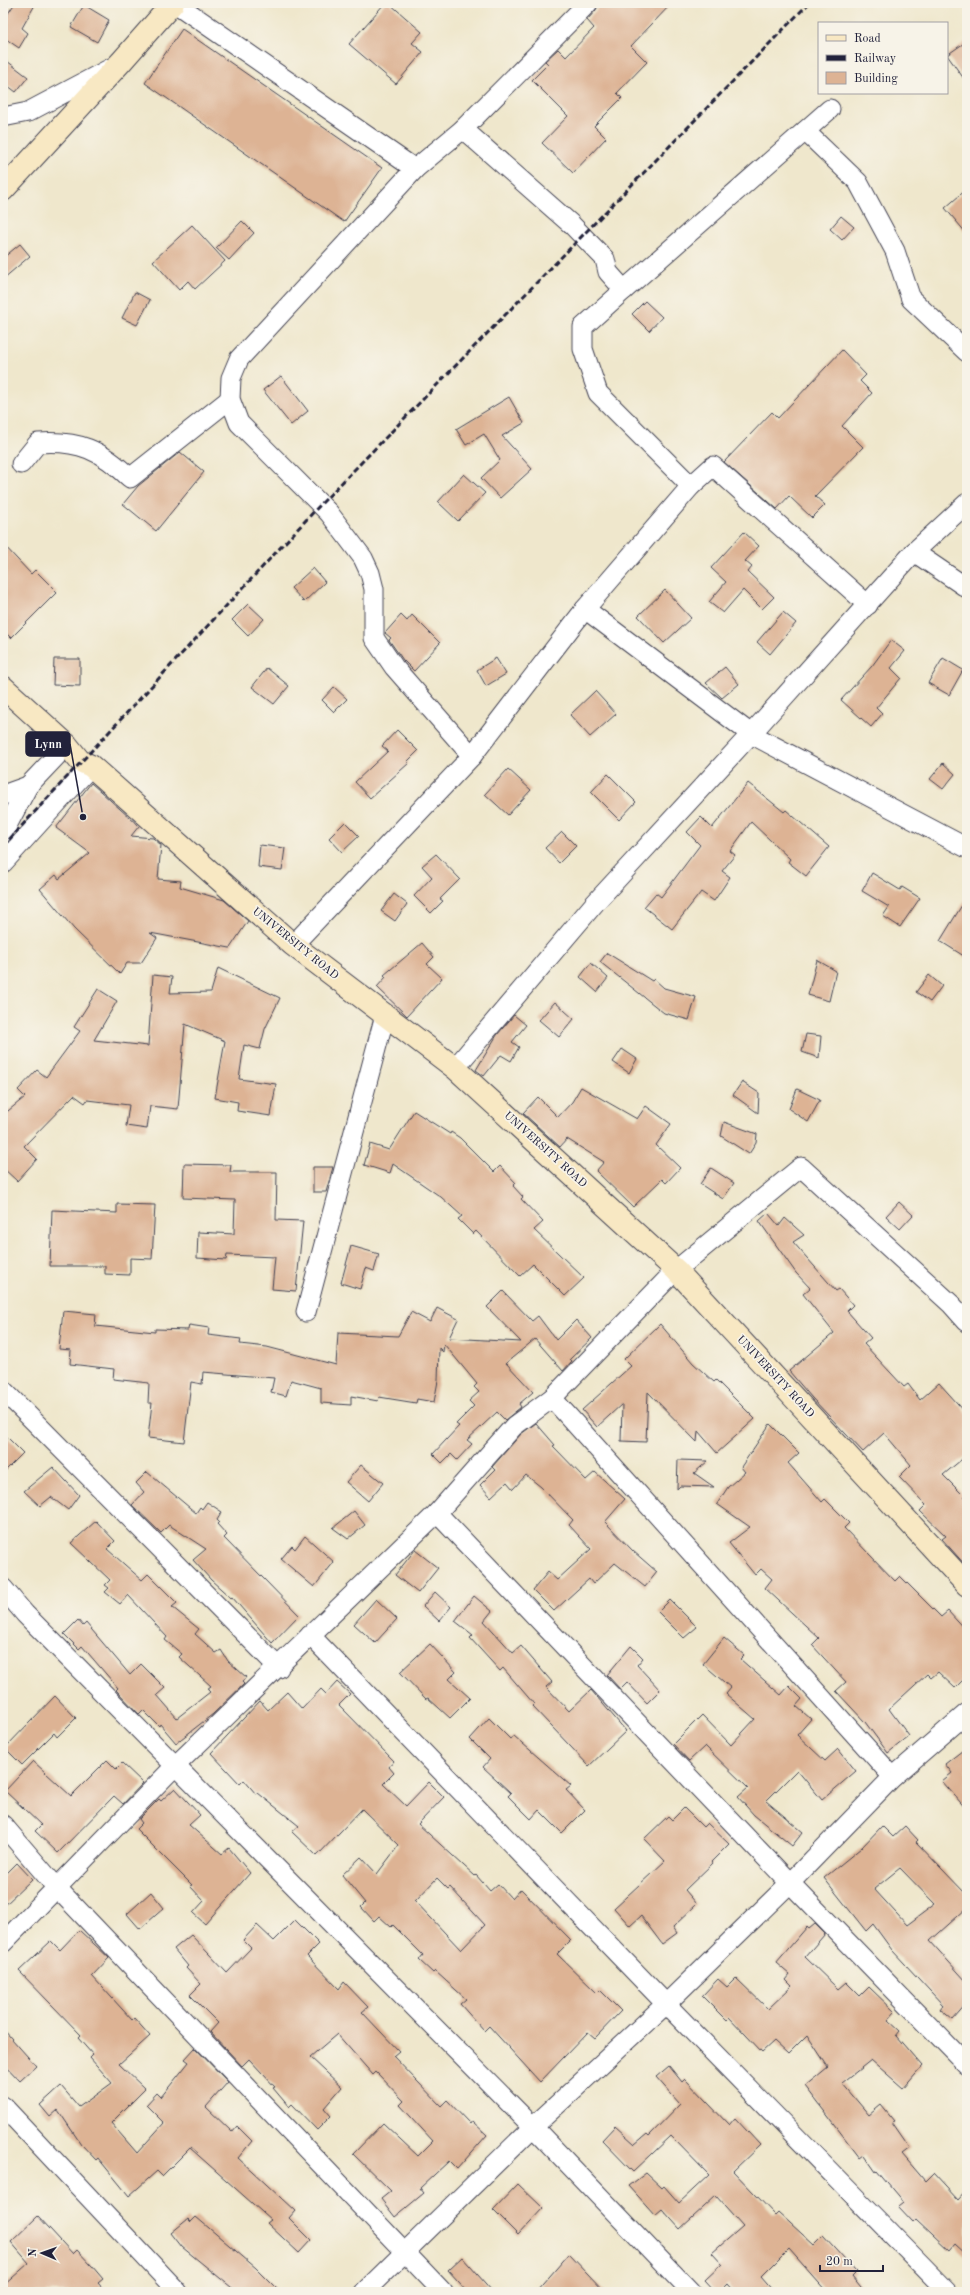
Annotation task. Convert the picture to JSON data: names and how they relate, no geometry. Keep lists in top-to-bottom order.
{
  "streets": {
    "street": ["UNIVERSITY ROAD"]
  },
  "places": ["Lynn"],
  "legend": ["Road", "Railway", "Building"],
  "scale_bar": "20 m",
  "north": "left"
}
